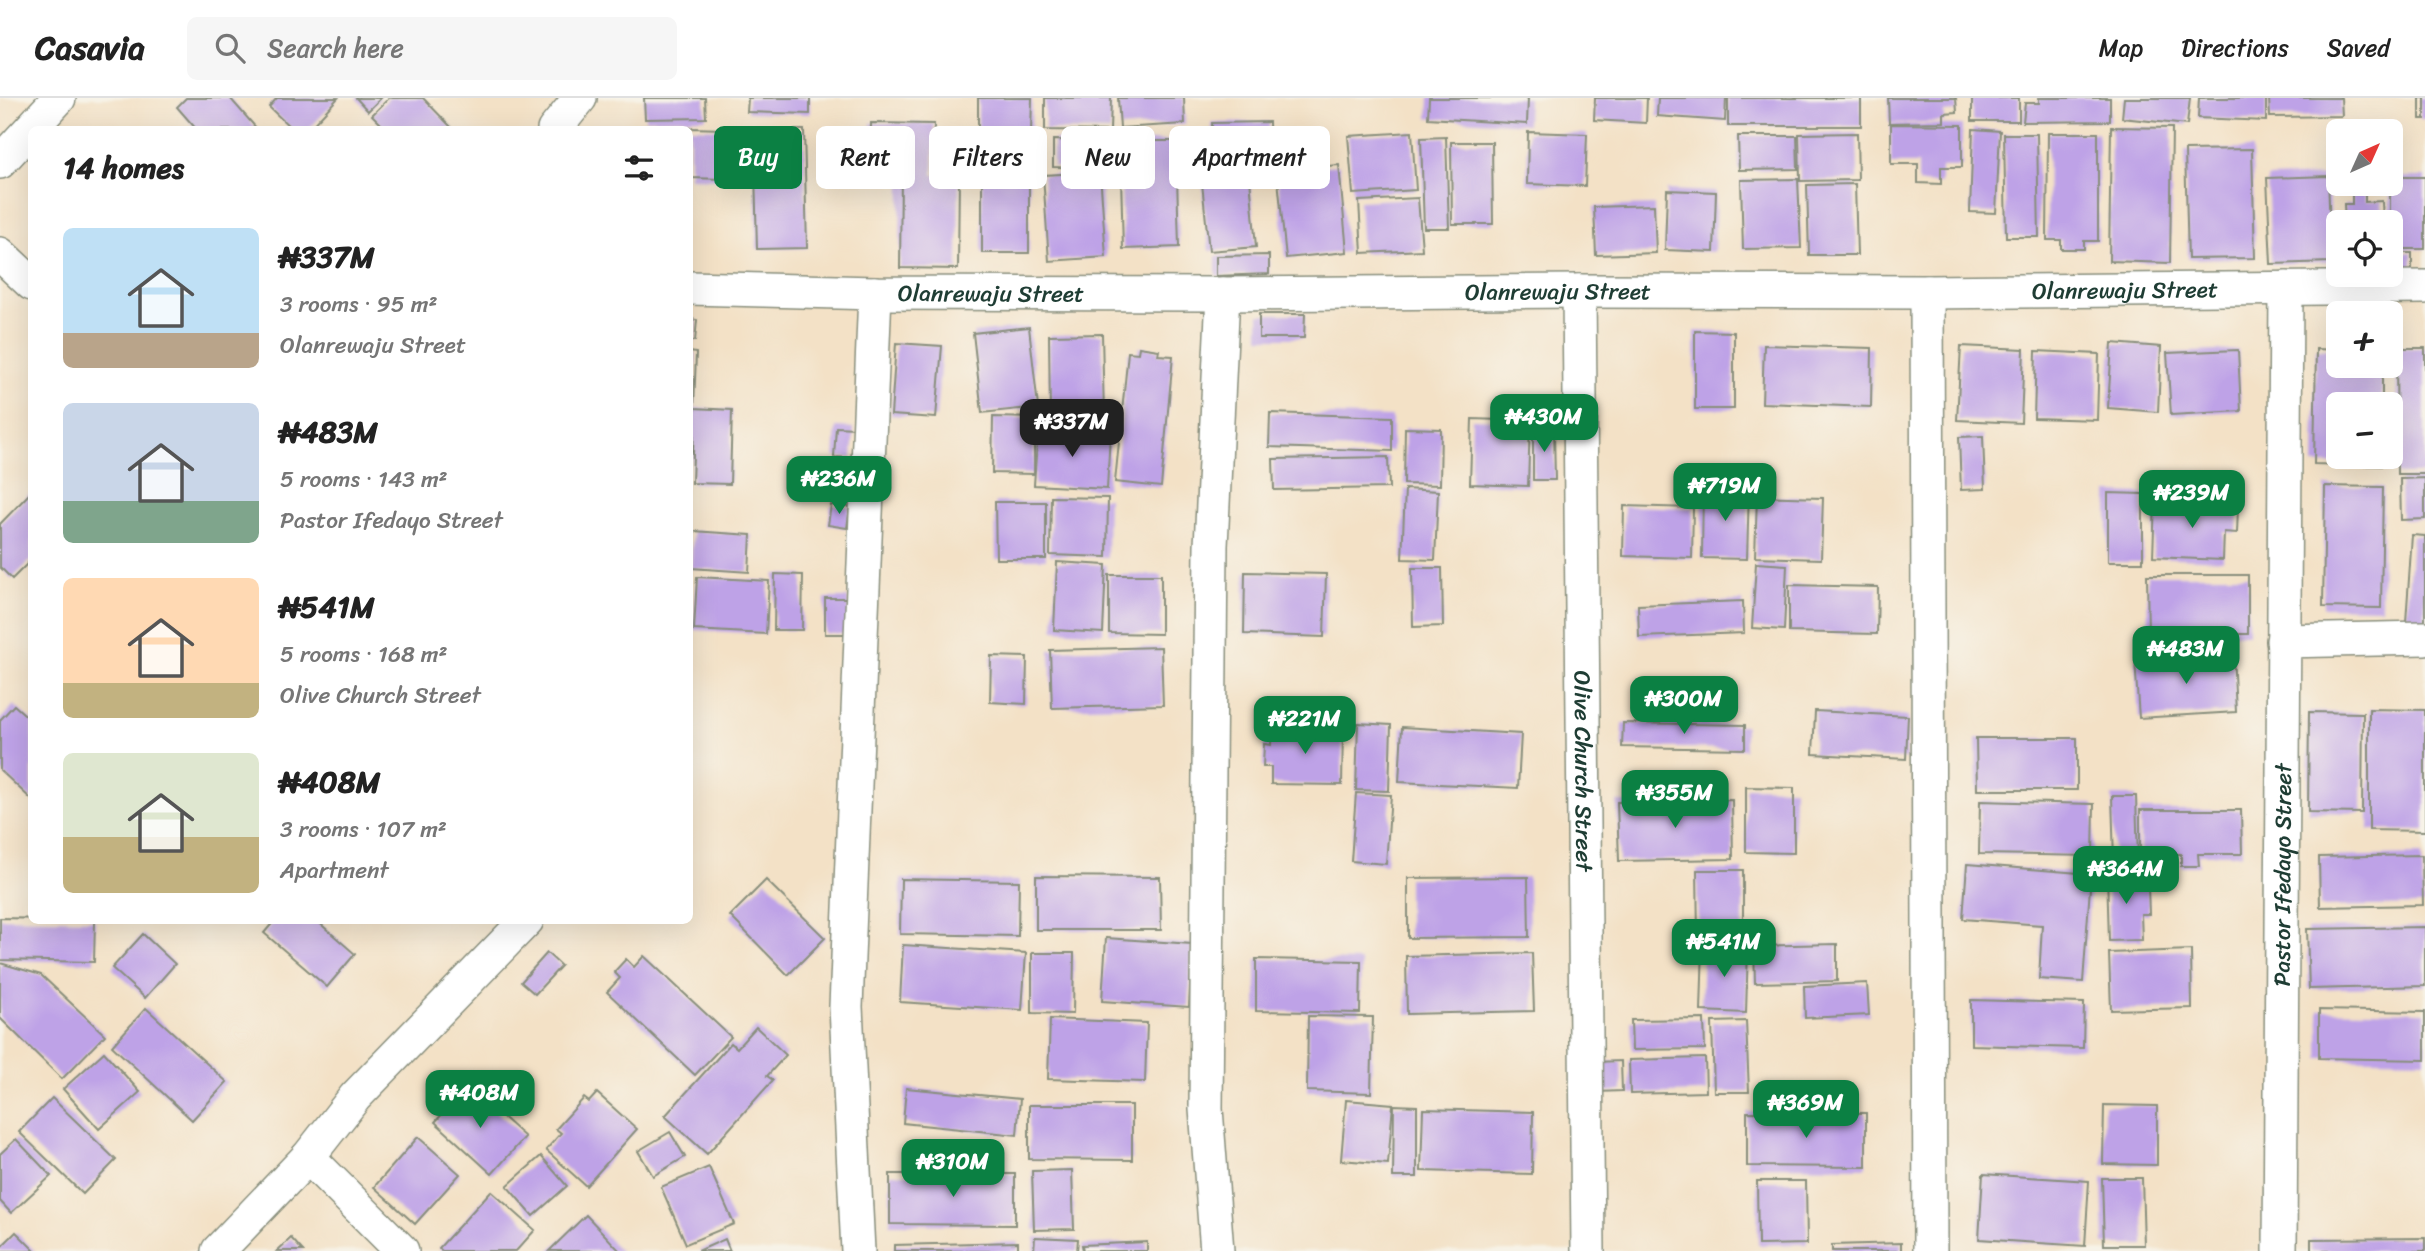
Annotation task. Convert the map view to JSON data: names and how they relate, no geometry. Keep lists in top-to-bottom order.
{
  "streets": {
    "street": ["Olanrewaju Street", "Olive Church Street", "Pastor Ifedayo Street"]
  },
  "crossings": [
    ["Olanrewaju Street", "Olive Church Street"],
    ["Olanrewaju Street", "Pastor Ifedayo Street"]
  ],
  "north": "top right",
  "page": {
    "header": "Casavia",
    "search": "Search here",
    "nav": ["Map", "Directions", "Saved"],
    "map_buttons": ["+", "−"],
    "chip": [
      "Buy",
      "Rent",
      "Filters",
      "New",
      "Apartment"
    ],
    "heading": "14 homes",
    "list": [
      {
        "name": "₦337M",
        "note": "3 rooms · 95 m² · Olanrewaju Street"
      },
      {
        "name": "₦483M",
        "note": "5 rooms · 143 m² · Pastor Ifedayo Street"
      },
      {
        "name": "₦541M",
        "note": "5 rooms · 168 m² · Olive Church Street"
      },
      {
        "name": "₦408M",
        "note": "3 rooms · 107 m² · Apartment"
      }
    ],
    "price": [
      "₦430M",
      "₦337M",
      "₦236M",
      "₦719M",
      "₦239M",
      "₦483M",
      "₦300M",
      "₦221M",
      "₦355M",
      "₦364M",
      "₦541M",
      "₦408M",
      "₦369M",
      "₦310M"
    ]
  }
}
